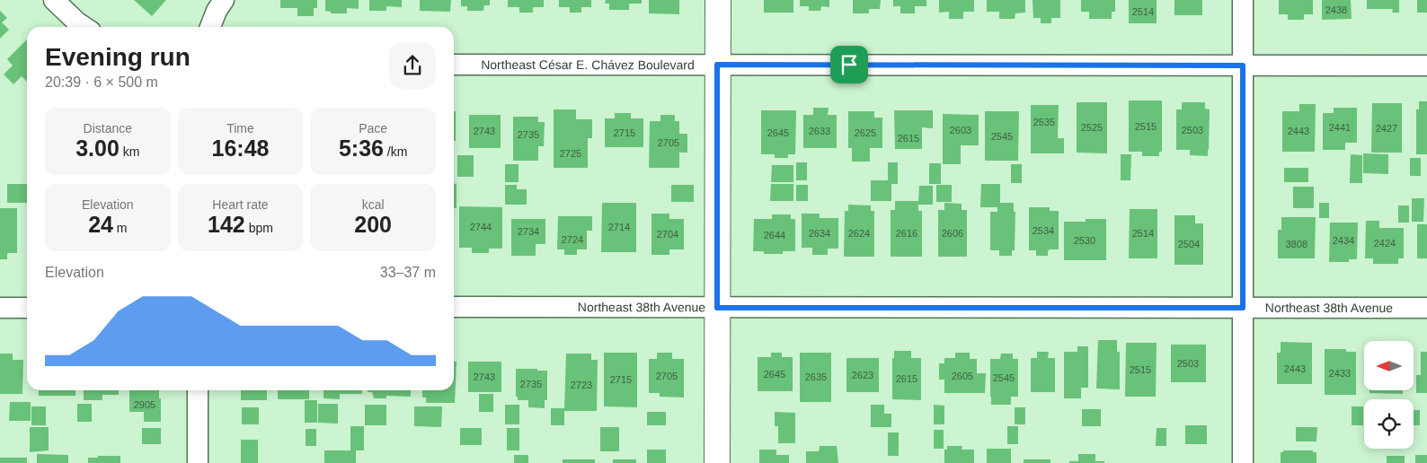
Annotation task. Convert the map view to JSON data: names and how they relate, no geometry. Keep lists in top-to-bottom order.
{
  "streets": {
    "street": ["Northeast César E. Chávez Boulevard", "Northeast 38th Avenue"]
  },
  "house_numbers": [
    "2438",
    "2514",
    "2535",
    "2515",
    "2525",
    "2441",
    "2427",
    "2603",
    "2503",
    "2743",
    "2633",
    "2443",
    "2715",
    "2645",
    "2625",
    "2735",
    "2545",
    "2615",
    "2705",
    "2725",
    "2744",
    "2714",
    "2534",
    "2734",
    "2634",
    "2624",
    "2616",
    "2606",
    "2514",
    "2704",
    "2644",
    "2724",
    "2530",
    "2434",
    "2424",
    "2504",
    "3808",
    "2503",
    "2443",
    "2515",
    "2433",
    "2645",
    "2623",
    "2705",
    "2605",
    "2743",
    "2635",
    "2545",
    "2615",
    "2715",
    "2735",
    "2723",
    "2905"
  ],
  "north": "left",
  "page": {
    "heading": ["Evening run", "20:39 · 6 × 500 m"],
    "stats": [
      ["Distance", "3.00 km"],
      ["Time", "16:48"],
      ["Pace", "5:36 /km"],
      ["Elevation", "24 m"],
      ["Heart rate", "142 bpm"],
      ["kcal", "200"]
    ],
    "chart": ["Elevation", "33–37 m"]
  }
}
